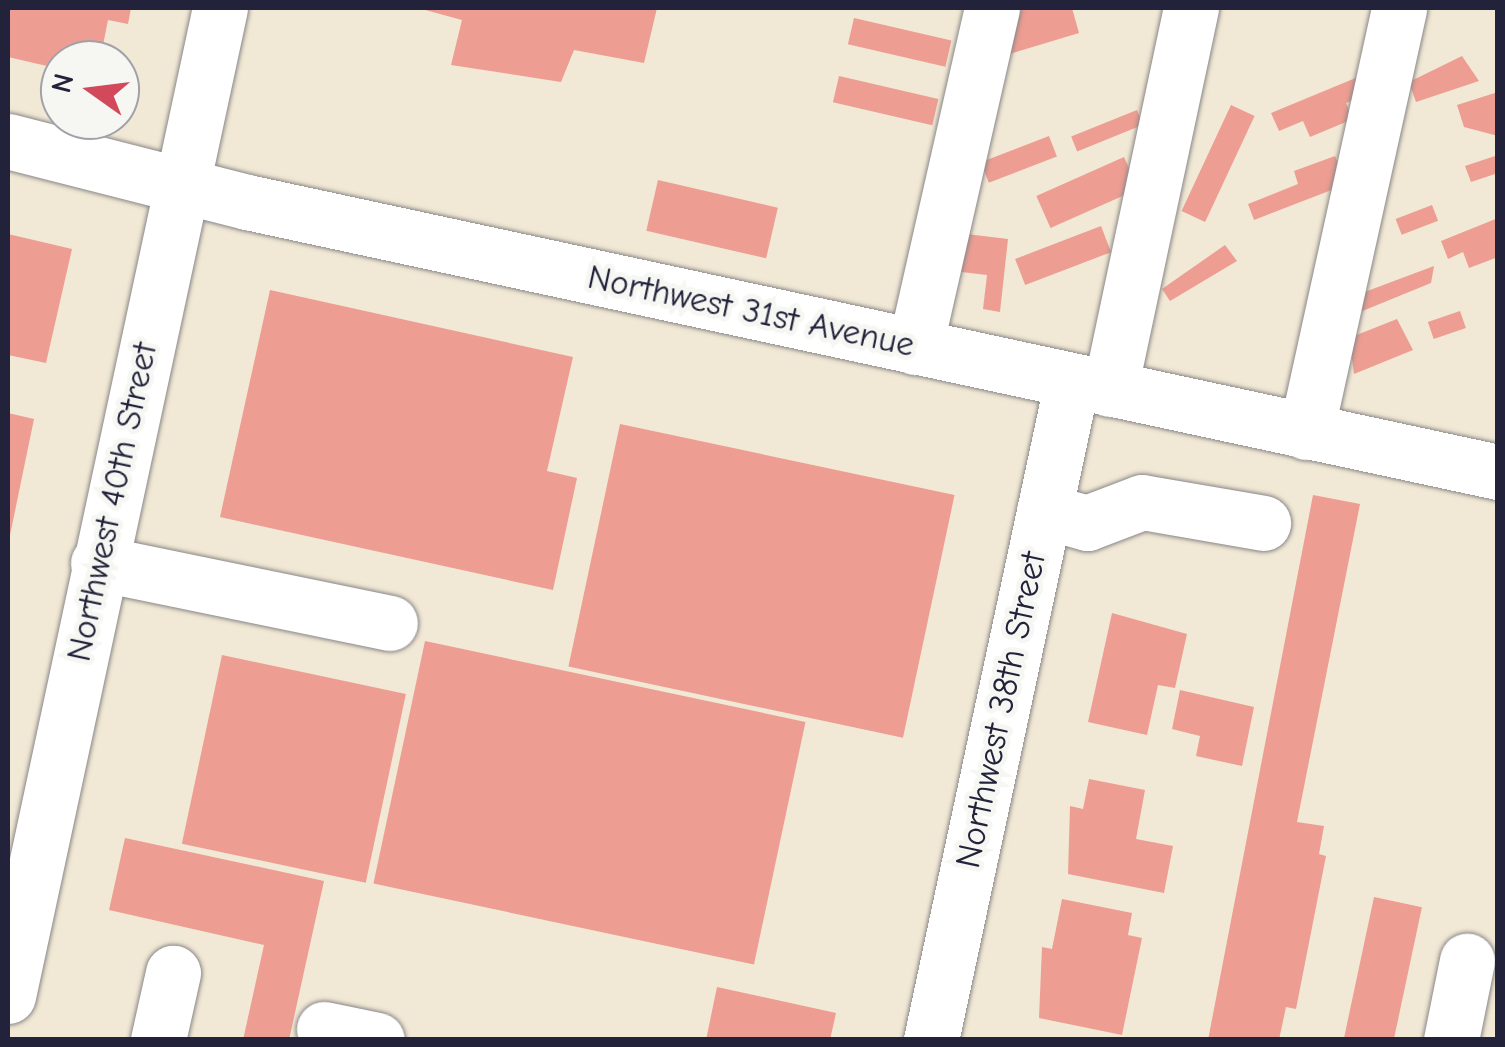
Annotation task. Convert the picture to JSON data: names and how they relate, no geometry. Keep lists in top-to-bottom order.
{
  "streets": {
    "street": ["Northwest 31st Avenue", "Northwest 40th Street", "Northwest 38th Street"]
  },
  "crossings": [
    ["Northwest 31st Avenue", "Northwest 40th Street"],
    ["Northwest 31st Avenue", "Northwest 38th Street"]
  ],
  "north": "left"
}
